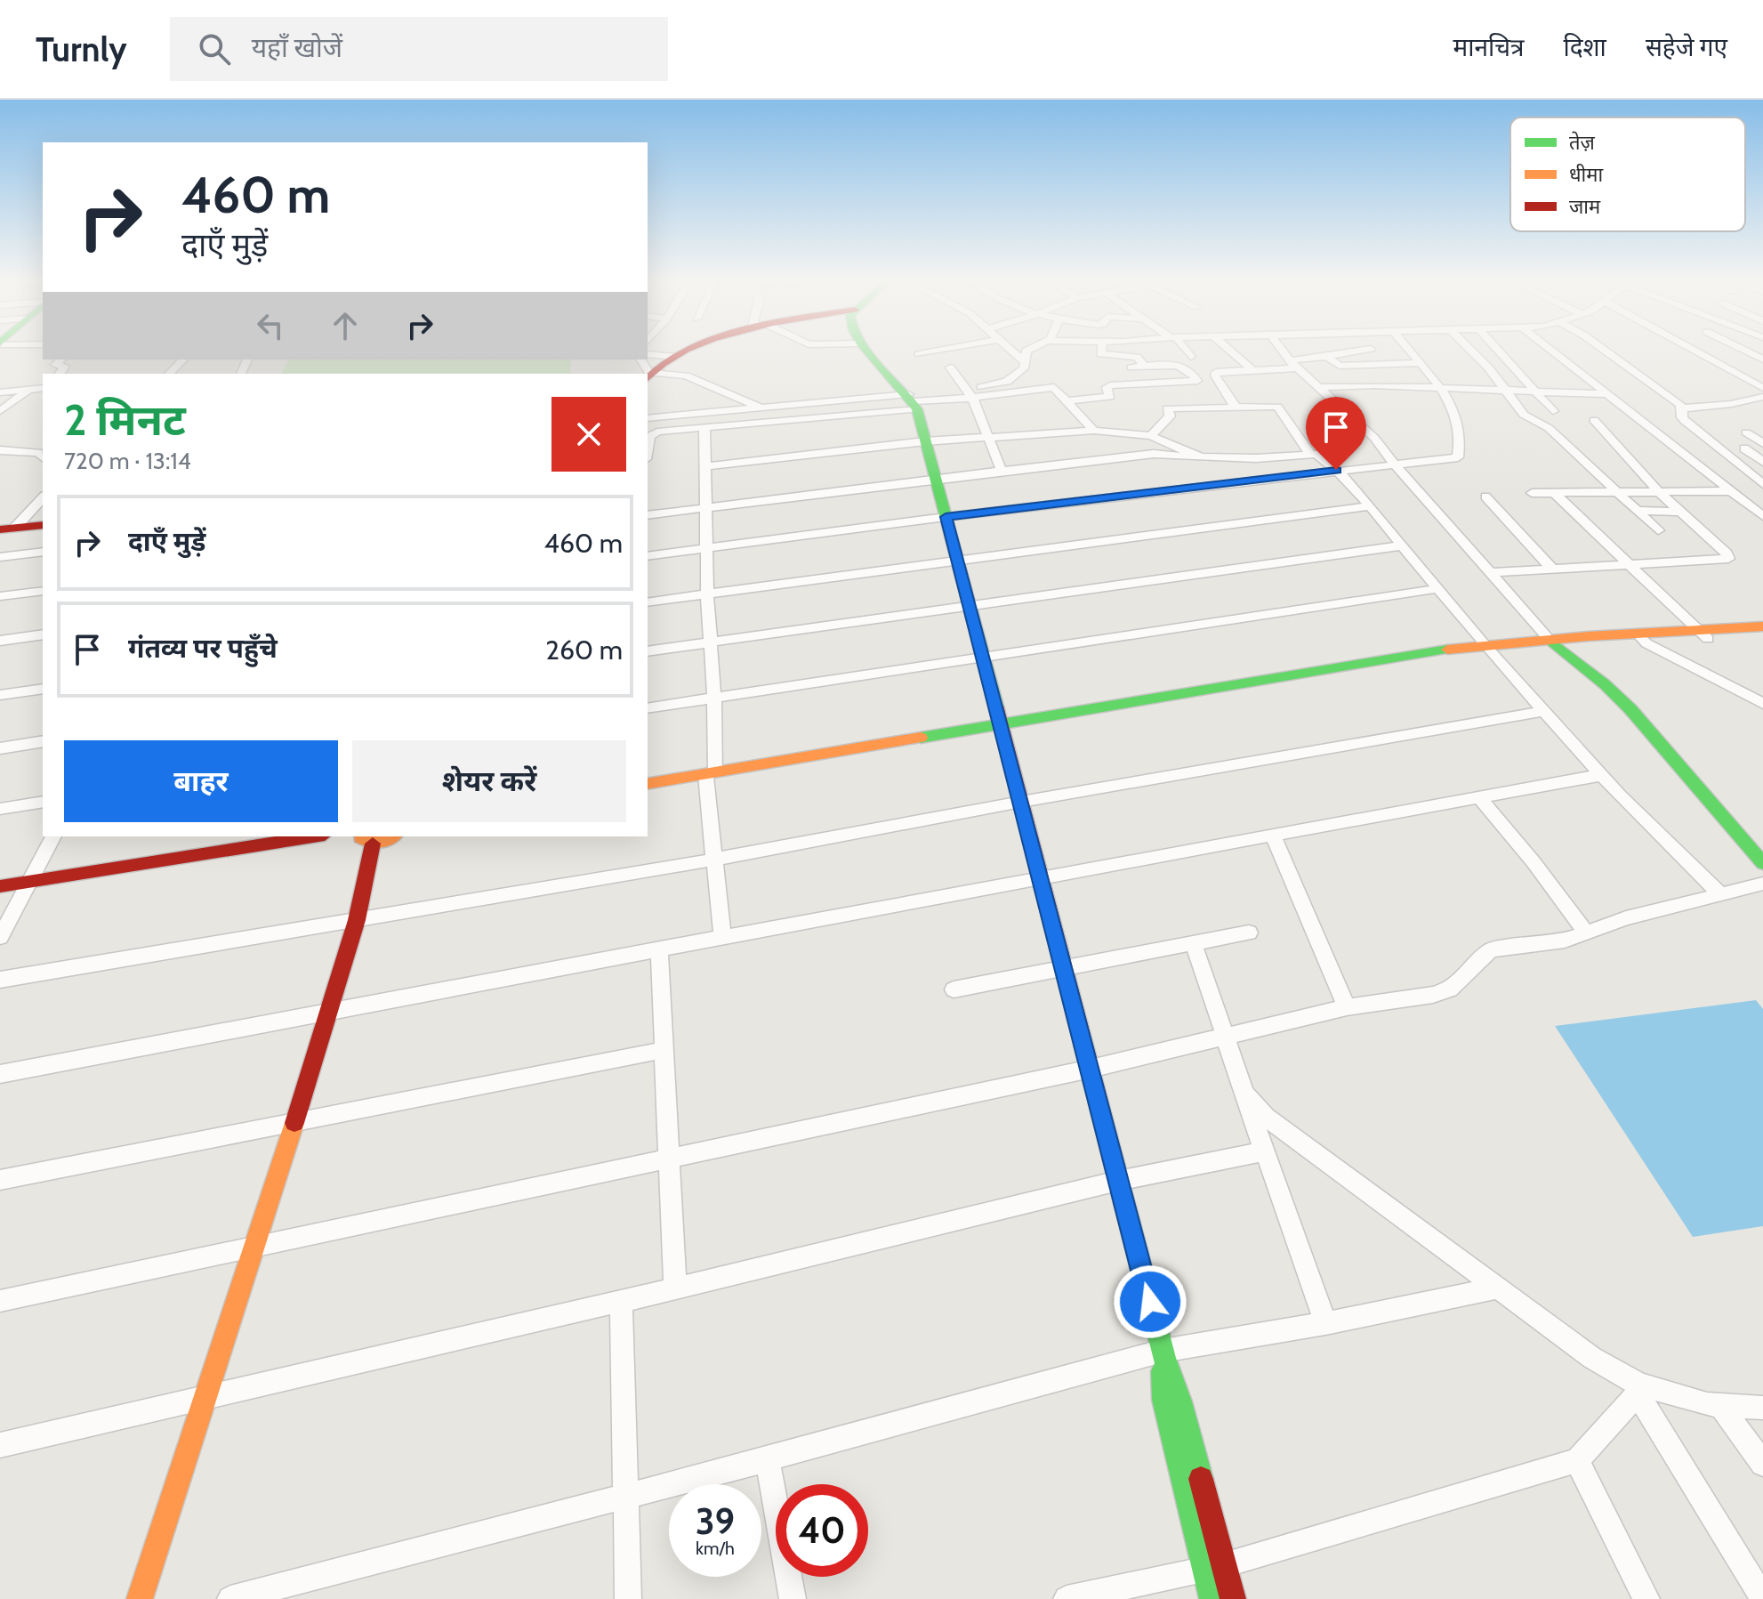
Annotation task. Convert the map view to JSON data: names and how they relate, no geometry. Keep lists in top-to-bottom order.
{
  "legend": ["तेज़", "धीमा", "जाम"],
  "page": {
    "header": "Turnly",
    "search": "यहाँ खोजें",
    "nav": ["मानचित्र", "दिशा", "सहेजे गए"],
    "turn": ["460 m", "दाएँ मुड़ें"],
    "heading": ["2 मिनट", "720 m · 13:14"],
    "list": [
      {
        "name": "दाएँ मुड़ें",
        "value": "460 m"
      },
      {
        "name": "गंतव्य पर पहुँचे",
        "value": "260 m"
      }
    ],
    "buttons": ["बाहर", "शेयर करें"],
    "speed": "39 km/h",
    "limit": "40"
  }
}
